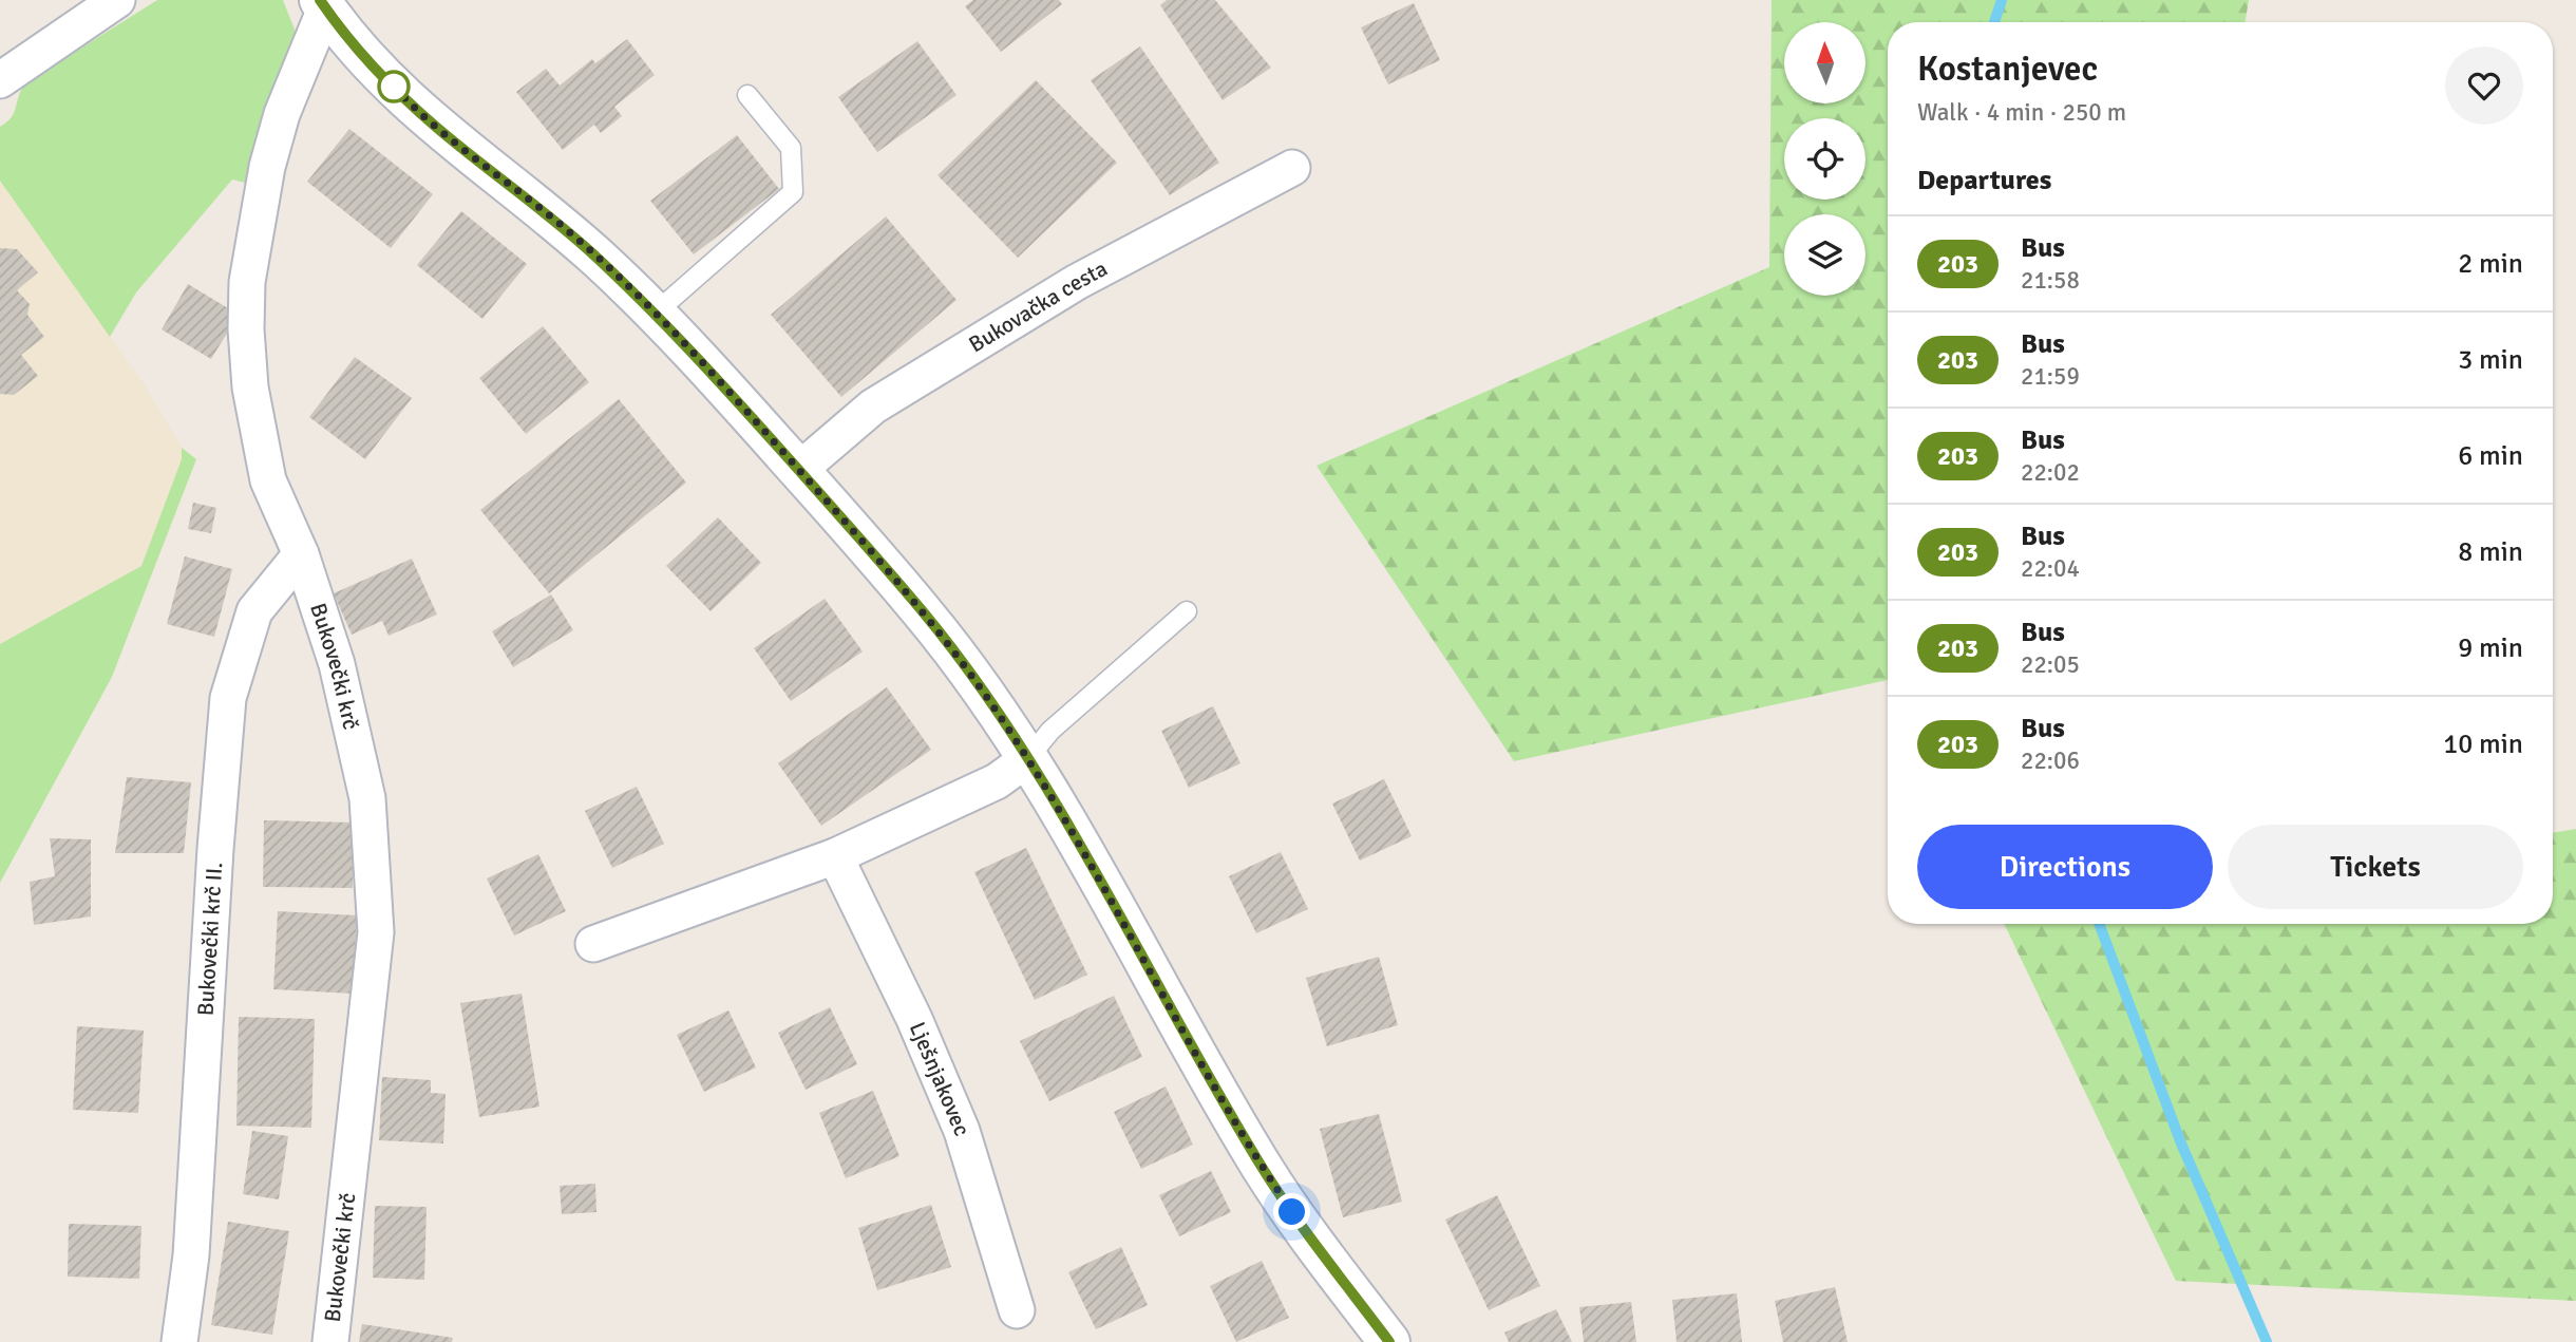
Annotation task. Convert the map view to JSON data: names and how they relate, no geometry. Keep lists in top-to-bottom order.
{
  "streets": {
    "street": [
      "Bukovačka cesta",
      "Bukovečki krč",
      "Bukovečki krč II.",
      "Lješnjakovec"
    ]
  },
  "crossings": [
    ["Bukovečki krč", "Bukovečki krč II."]
  ],
  "lines": ["bus line 203"],
  "north": "top",
  "page": {
    "heading": [
      ["Kostanjevec", "Walk · 4 min · 250 m"],
      "Departures"
    ],
    "list": [
      {
        "mark": "203",
        "name": "Bus",
        "note": "21:58",
        "value": "2 min"
      },
      {
        "mark": "203",
        "name": "Bus",
        "note": "21:59",
        "value": "3 min"
      },
      {
        "mark": "203",
        "name": "Bus",
        "note": "22:02",
        "value": "6 min"
      },
      {
        "mark": "203",
        "name": "Bus",
        "note": "22:04",
        "value": "8 min"
      },
      {
        "mark": "203",
        "name": "Bus",
        "note": "22:05",
        "value": "9 min"
      },
      {
        "mark": "203",
        "name": "Bus",
        "note": "22:06",
        "value": "10 min"
      }
    ],
    "buttons": ["Directions", "Tickets"]
  }
}
